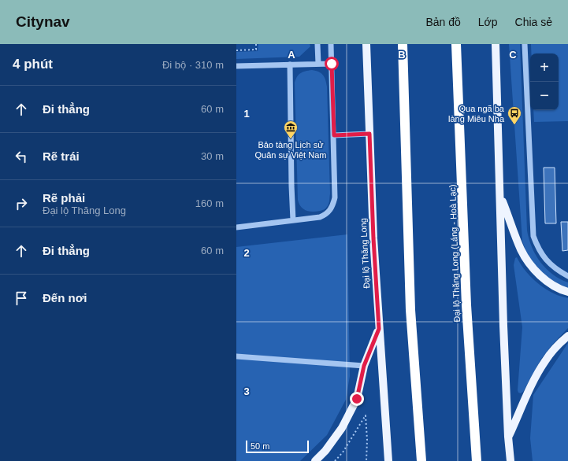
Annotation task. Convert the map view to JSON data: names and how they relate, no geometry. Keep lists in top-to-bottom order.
{
  "streets": {
    "highway": ["Đại lộ Thăng Long (Láng - Hoà Lạc)"],
    "main road": ["Đại lộ Thăng Long"]
  },
  "places": {
    "bus stop": ["Qua ngã ba làng Miêu Nha"],
    "museum": ["Bảo tàng Lịch sử Quân sự Việt Nam"]
  },
  "scale_bar": "50 m",
  "page": {
    "header": "Citynav",
    "nav": ["Bản đồ", "Lớp", "Chia sẻ"],
    "heading": ["4 phút", "Đi bộ · 310 m"],
    "map_buttons": ["+", "−"],
    "list": [
      ["Đi thẳng", "60 m"],
      ["Rẽ trái", "30 m"],
      ["Rẽ phải", "Đại lộ Thăng Long", "160 m"],
      ["Đi thẳng", "60 m"],
      "Đến nơi"
    ],
    "scale": "50 m"
  },
  "grid": {
    "columns": ["A", "B", "C"],
    "rows": ["1", "2", "3"]
  }
}
